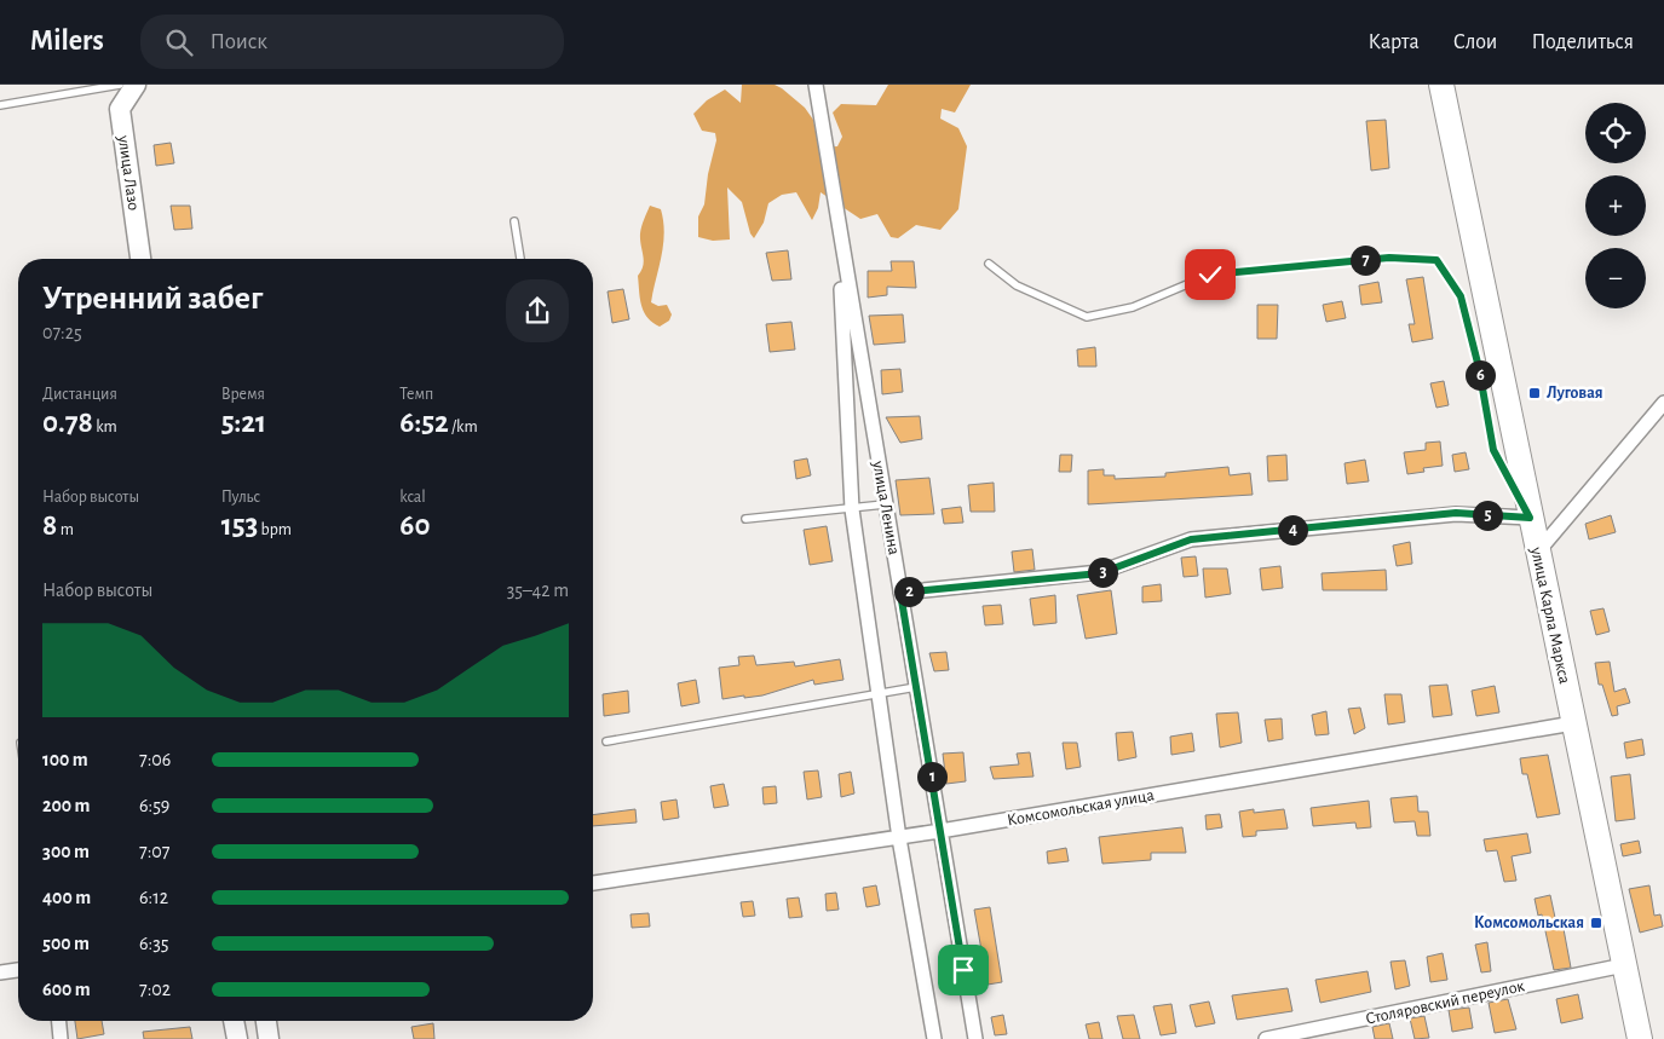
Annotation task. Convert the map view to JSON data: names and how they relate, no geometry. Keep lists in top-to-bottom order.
{
  "streets": {
    "highway": ["улица Карла Маркса"],
    "street": [
      "улица Лазо",
      "улица Ленина",
      "Комсомольская улица",
      "Столяровский переулок"
    ]
  },
  "crossings": [
    ["улица Ленина", "Комсомольская улица"],
    ["улица Карла Маркса", "Комсомольская улица"],
    ["улица Карла Маркса", "Столяровский переулок"]
  ],
  "places": {
    "transit": ["Луговая", "Комсомольская"]
  },
  "page": {
    "header": "Milers",
    "search": "Поиск",
    "nav": ["Карта", "Слои", "Поделиться"],
    "map_buttons": ["+", "−"],
    "pins": [
      "7",
      "6",
      "5",
      "4",
      "3",
      "2",
      "1"
    ],
    "heading": ["Утренний забег", "07:25"],
    "stats": [
      ["Дистанция", "0.78 km"],
      ["Время", "5:21"],
      ["Темп", "6:52 /km"],
      ["Набор высоты", "8 m"],
      ["Пульс", "153 bpm"],
      ["kcal", "60"]
    ],
    "chart": ["Набор высоты", "35–42 m"],
    "list": [
      {
        "name": "100 m",
        "note": "7:06"
      },
      {
        "name": "200 m",
        "note": "6:59"
      },
      {
        "name": "300 m",
        "note": "7:07"
      },
      {
        "name": "400 m",
        "note": "6:12"
      },
      {
        "name": "500 m",
        "note": "6:35"
      },
      {
        "name": "600 m",
        "note": "7:02"
      }
    ]
  }
}
